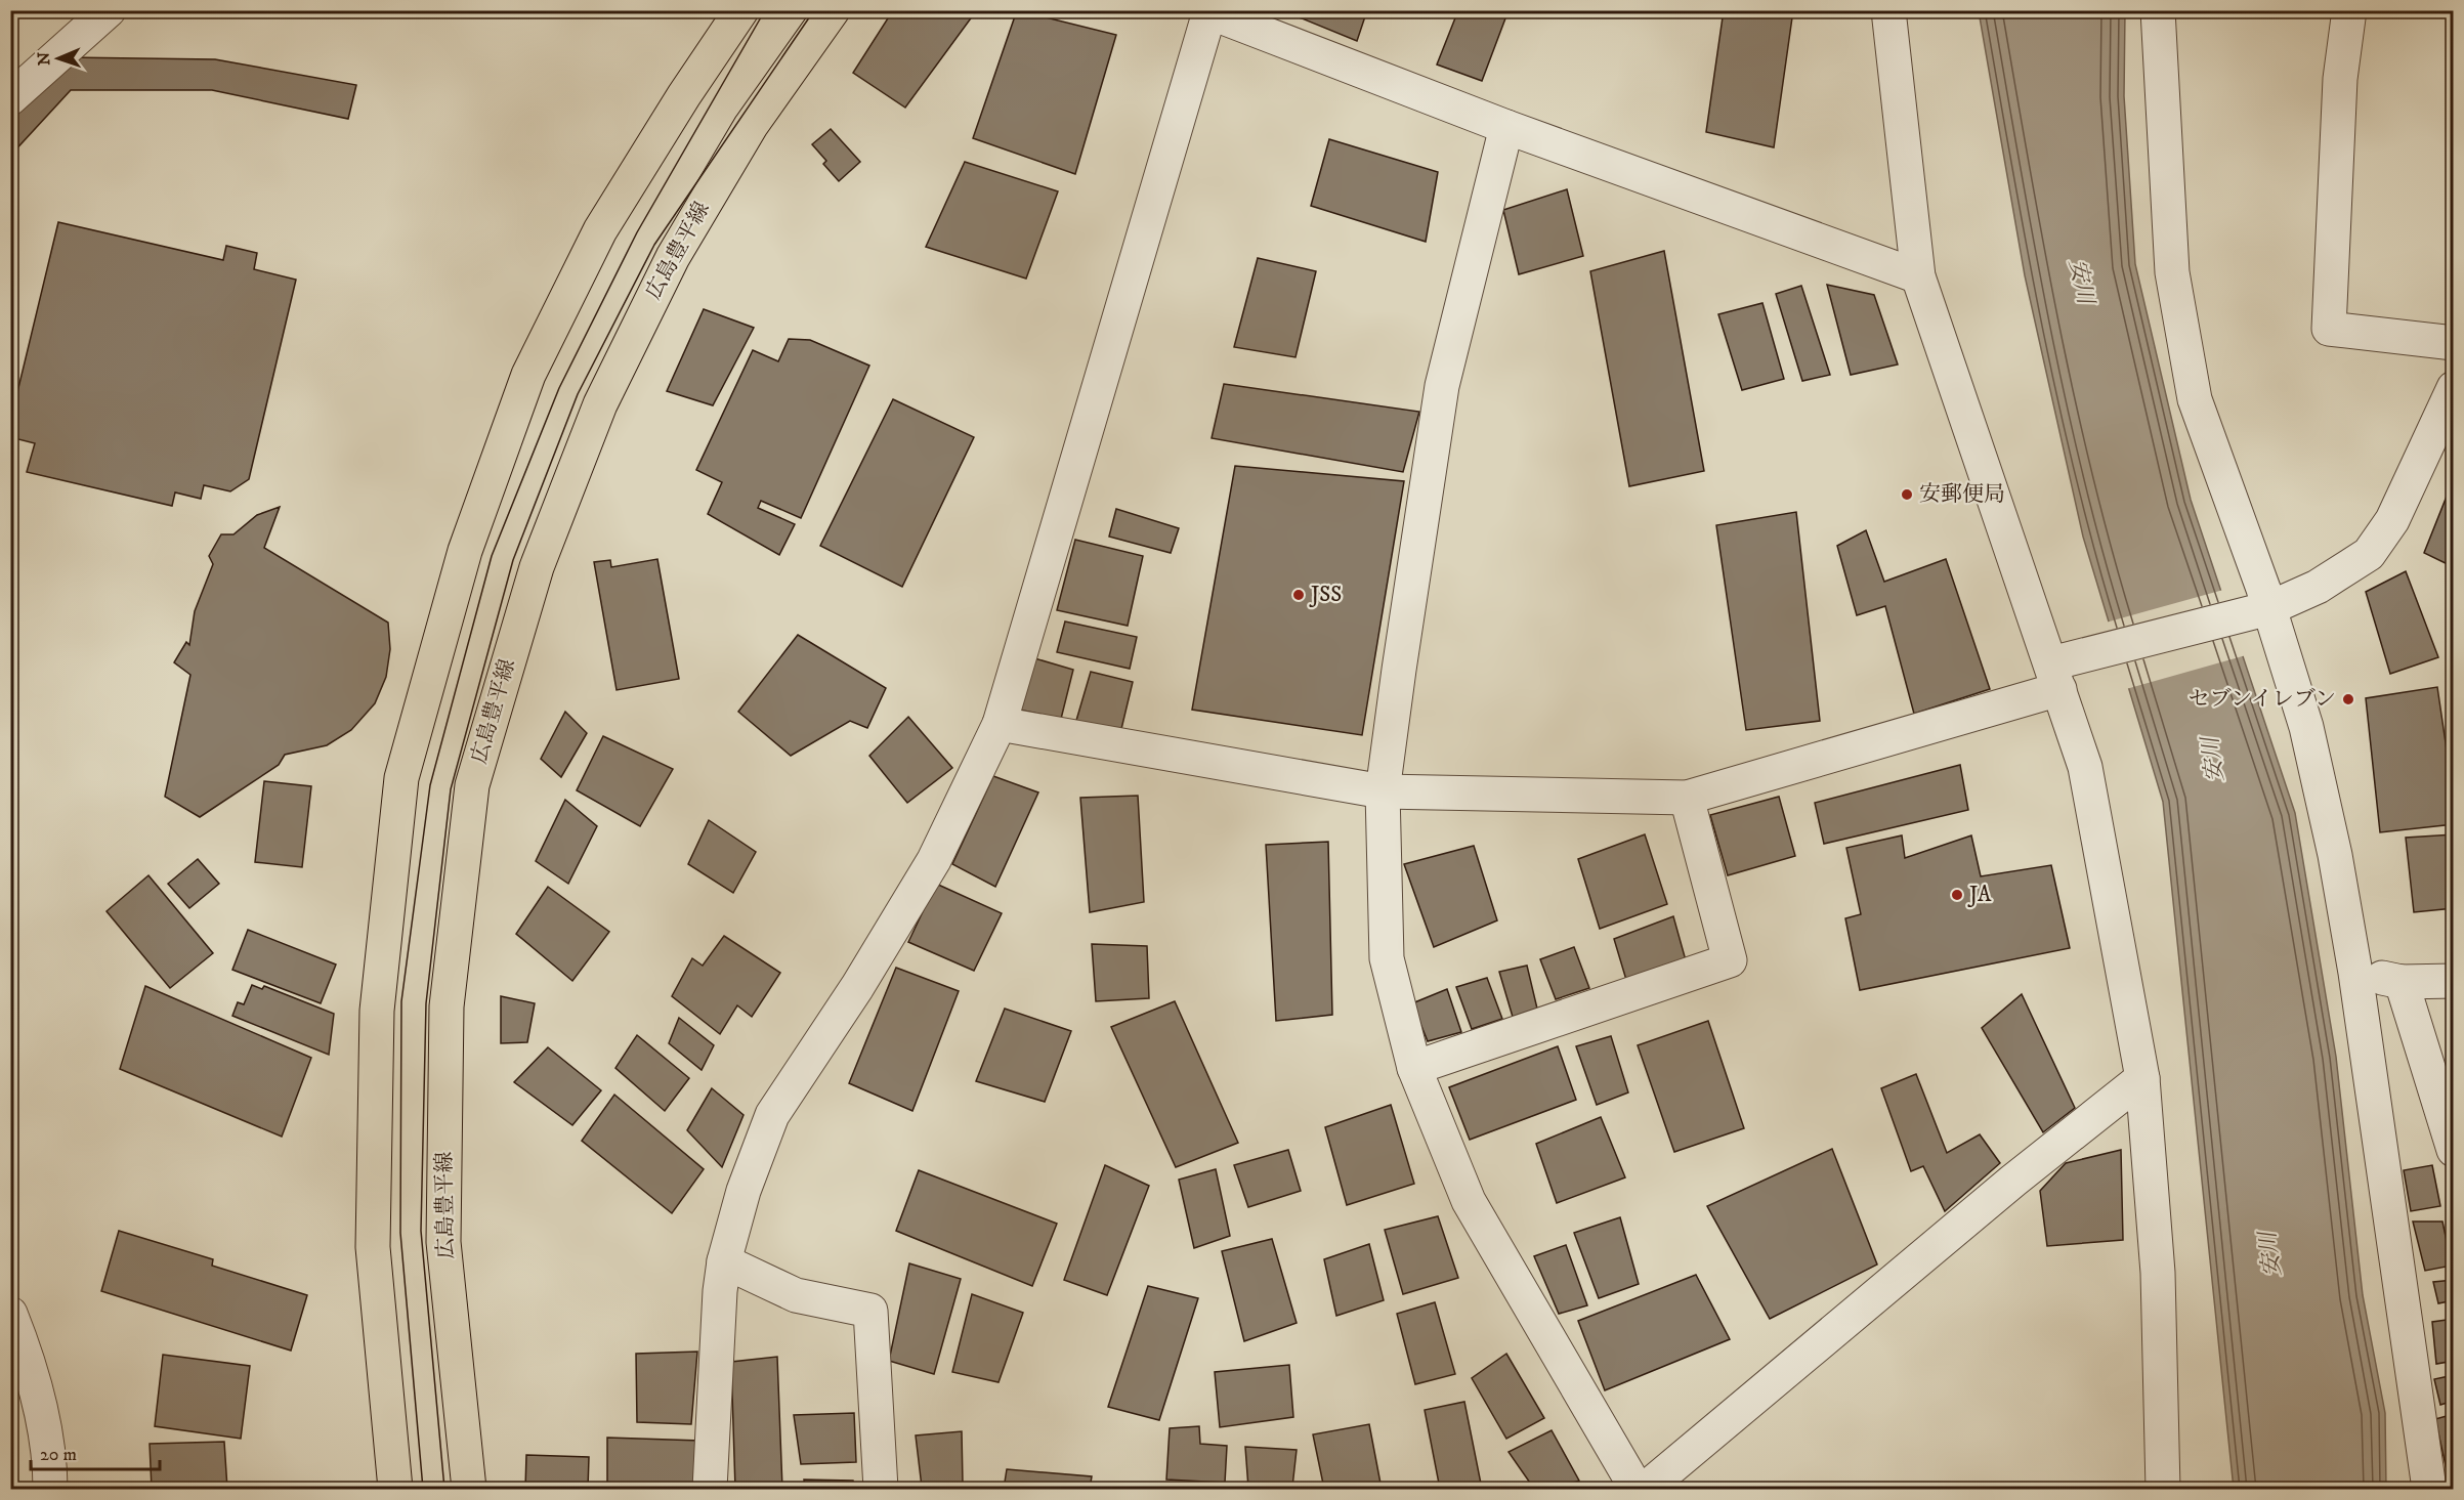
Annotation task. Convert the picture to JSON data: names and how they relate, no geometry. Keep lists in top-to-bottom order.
{
  "streets": {
    "main road": ["広島豊平線"]
  },
  "water": ["安川"],
  "places": [
    "安郵便局",
    "JSS",
    "セブンイレブン",
    "JA"
  ],
  "scale_bar": "20 m",
  "north": "left"
}
